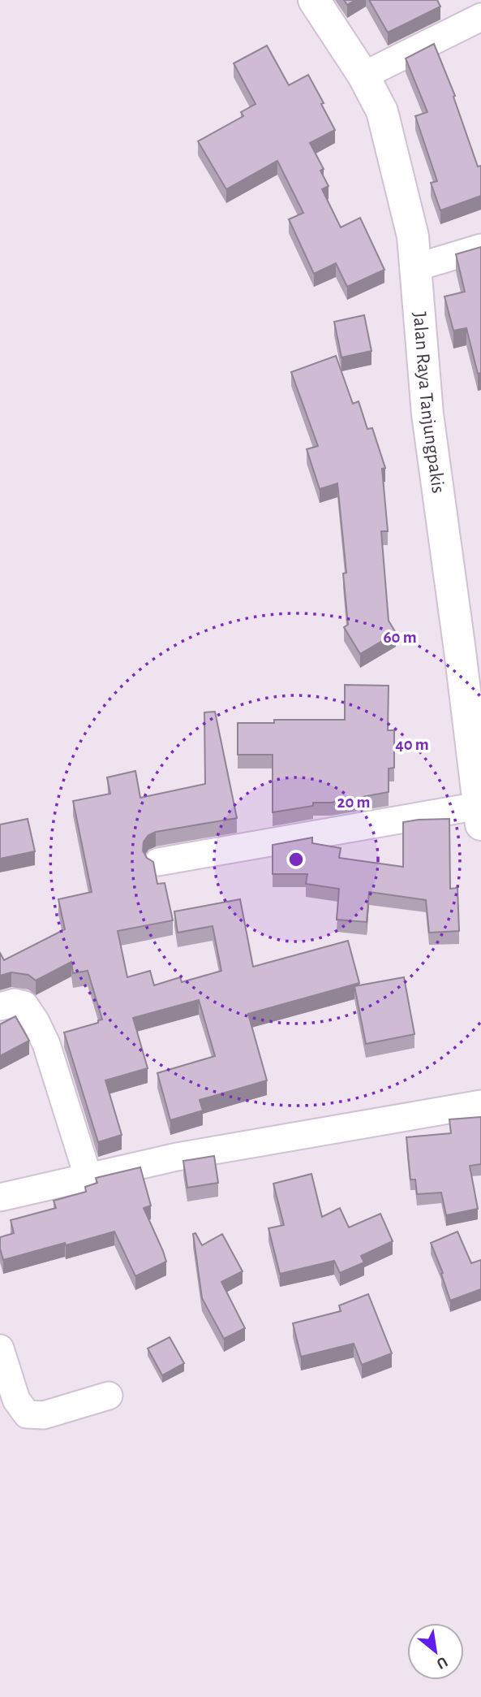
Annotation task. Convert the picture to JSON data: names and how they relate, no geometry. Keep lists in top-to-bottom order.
{
  "streets": {
    "street": ["Jalan Raya Tanjungpakis"]
  },
  "north": "bottom right",
  "rings": ["60 m", "40 m", "20 m"]
}
